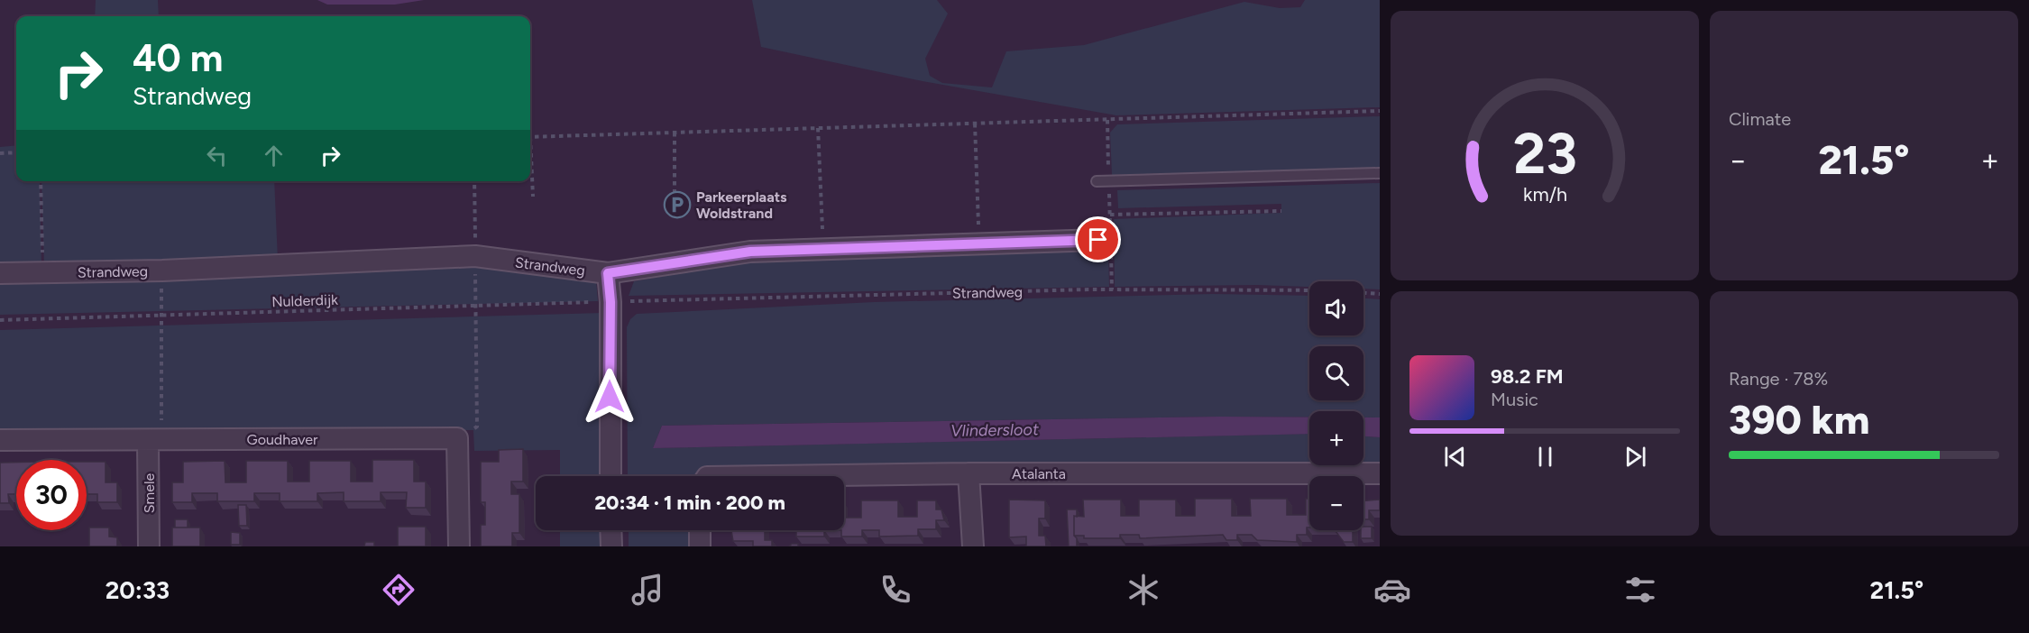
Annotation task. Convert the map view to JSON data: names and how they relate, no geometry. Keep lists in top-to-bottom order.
{
  "streets": {
    "street": [
      "Strandweg",
      "Goudhaver",
      "Atalanta",
      "Smele"
    ],
    "path": ["Nulderdijk"]
  },
  "crossings": [
    ["Strandweg", "Nulderdijk"],
    ["Goudhaver", "Smele"]
  ],
  "water": ["Vlindersloot"],
  "places": {
    "parking": ["Parkeerplaats Woldstrand"]
  },
  "page": {
    "tile": [
      "Climate",
      ["Range · 78%", "390 km"]
    ],
    "turn": ["40 m", "Strandweg"],
    "heat": ["−", "21.5°", "+"],
    "map_buttons": ["+", "−"],
    "song": ["98.2 FM", "Music"],
    "limit": "30",
    "trip": "20:34 · 1 min · 200 m",
    "tabs": ["20:33", "21.5°"],
    "gauge": ["23", "km/h"]
  }
}
